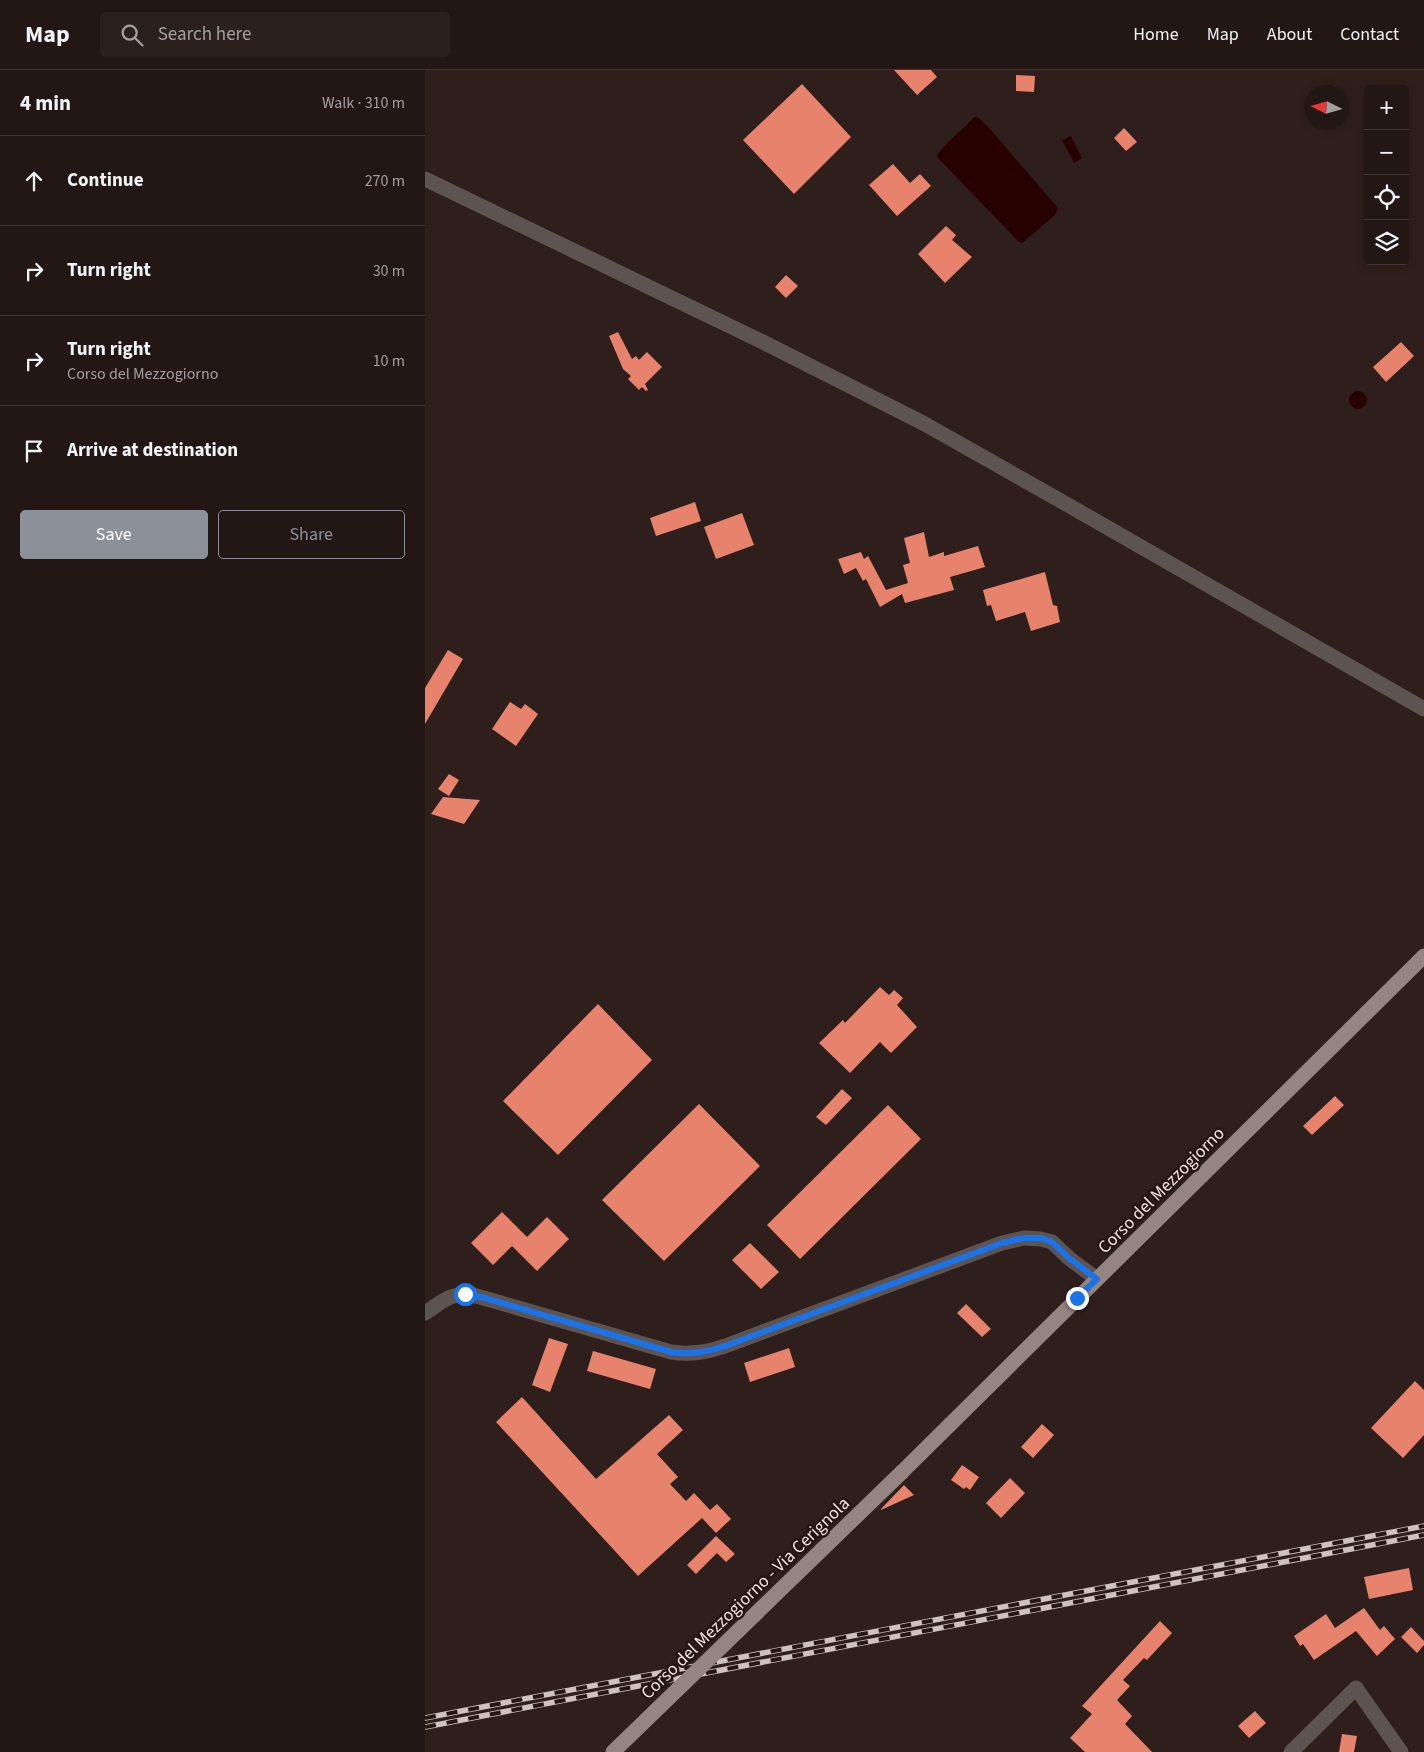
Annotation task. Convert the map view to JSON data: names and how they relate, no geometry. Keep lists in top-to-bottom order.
{
  "streets": {
    "main road": ["Corso del Mezzogiorno", "Corso del Mezzogiorno - Via Cerignola"]
  },
  "crossings": [
    ["Corso del Mezzogiorno", "Corso del Mezzogiorno - Via Cerignola"]
  ],
  "north": "left",
  "page": {
    "header": "Map",
    "search": "Search here",
    "nav": [
      "Home",
      "Map",
      "About",
      "Contact"
    ],
    "heading": ["4 min", "Walk · 310 m"],
    "map_buttons": ["+", "−"],
    "list": [
      ["Continue", "270 m"],
      ["Turn right", "30 m"],
      ["Turn right", "Corso del Mezzogiorno", "10 m"],
      "Arrive at destination"
    ],
    "buttons": ["Save", "Share"]
  }
}
